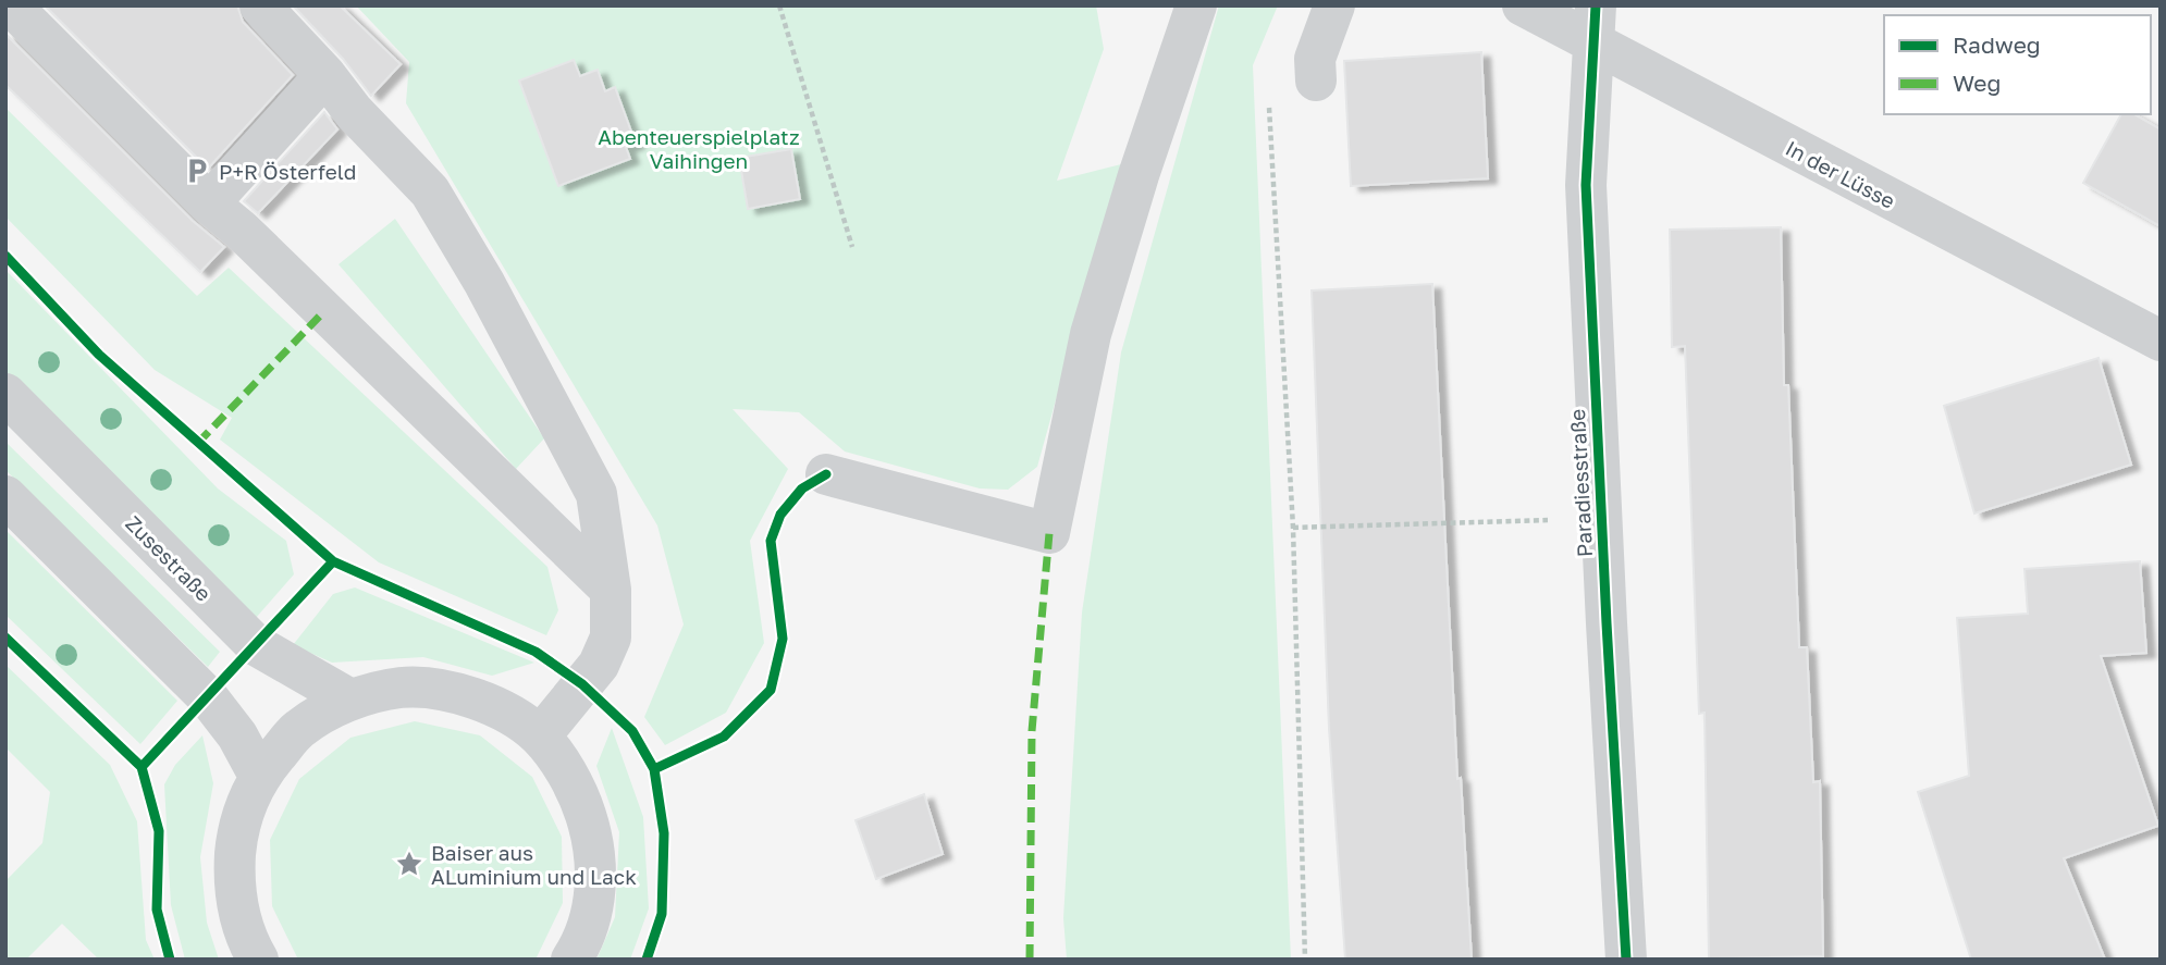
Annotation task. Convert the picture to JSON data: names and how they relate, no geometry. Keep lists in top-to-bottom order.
{
  "streets": {
    "street": ["In der Lüsse", "Paradiesstraße", "Zusestraße"]
  },
  "crossings": [
    ["In der Lüsse", "Paradiesstraße"]
  ],
  "parks": ["Abenteuerspielplatz Vaihingen"],
  "places": {
    "parking": ["P+R Österfeld"],
    "place": ["Baiser aus ALuminium und Lack"]
  },
  "legend": ["Radweg", "Weg"]
}
